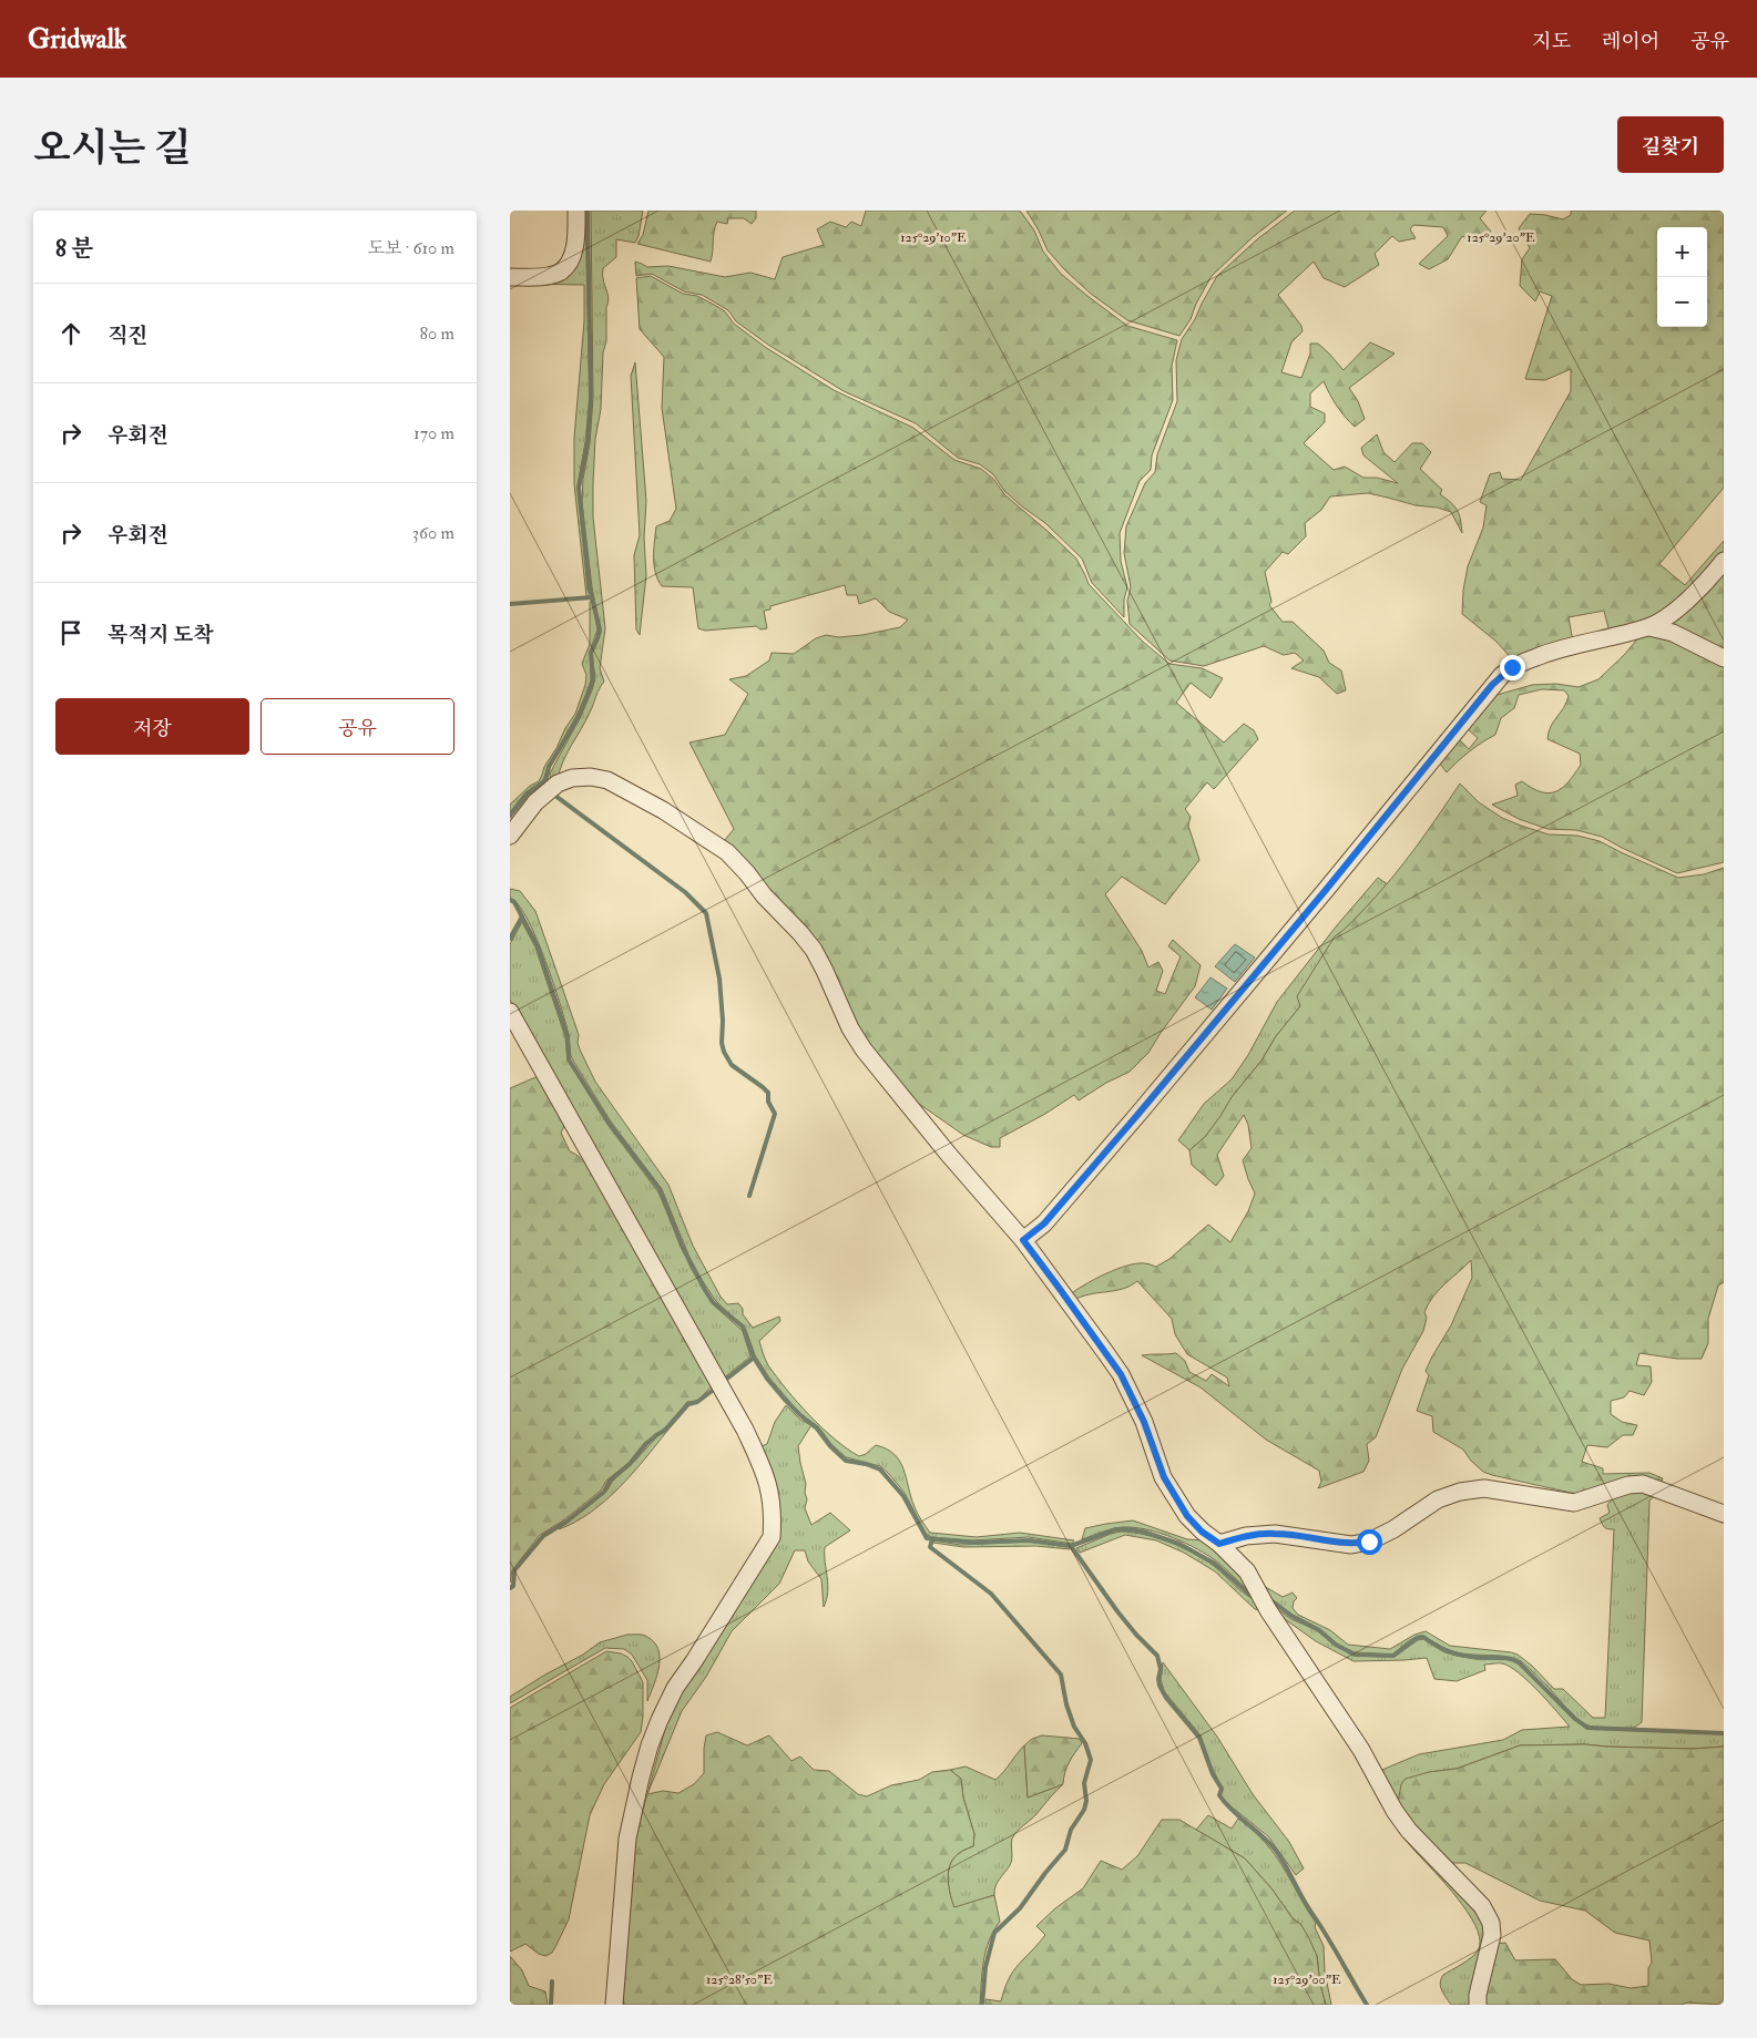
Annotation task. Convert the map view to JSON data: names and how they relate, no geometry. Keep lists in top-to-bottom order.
{
  "page": {
    "header": "Gridwalk",
    "nav": ["지도", "레이어", "공유"],
    "title": "오시는 길",
    "buttons": [
      "길찾기",
      ["저장", "공유"]
    ],
    "heading": ["8 분", "도보 · 610 m"],
    "map_buttons": ["+", "−"],
    "list": [
      ["직진", "80 m"],
      ["우회전", "170 m"],
      ["우회전", "360 m"],
      "목적지 도착"
    ]
  },
  "coordinates": [
    "125°29'10\"E",
    "125°29'20\"E",
    "125°28'50\"E",
    "125°29'00\"E"
  ]
}
